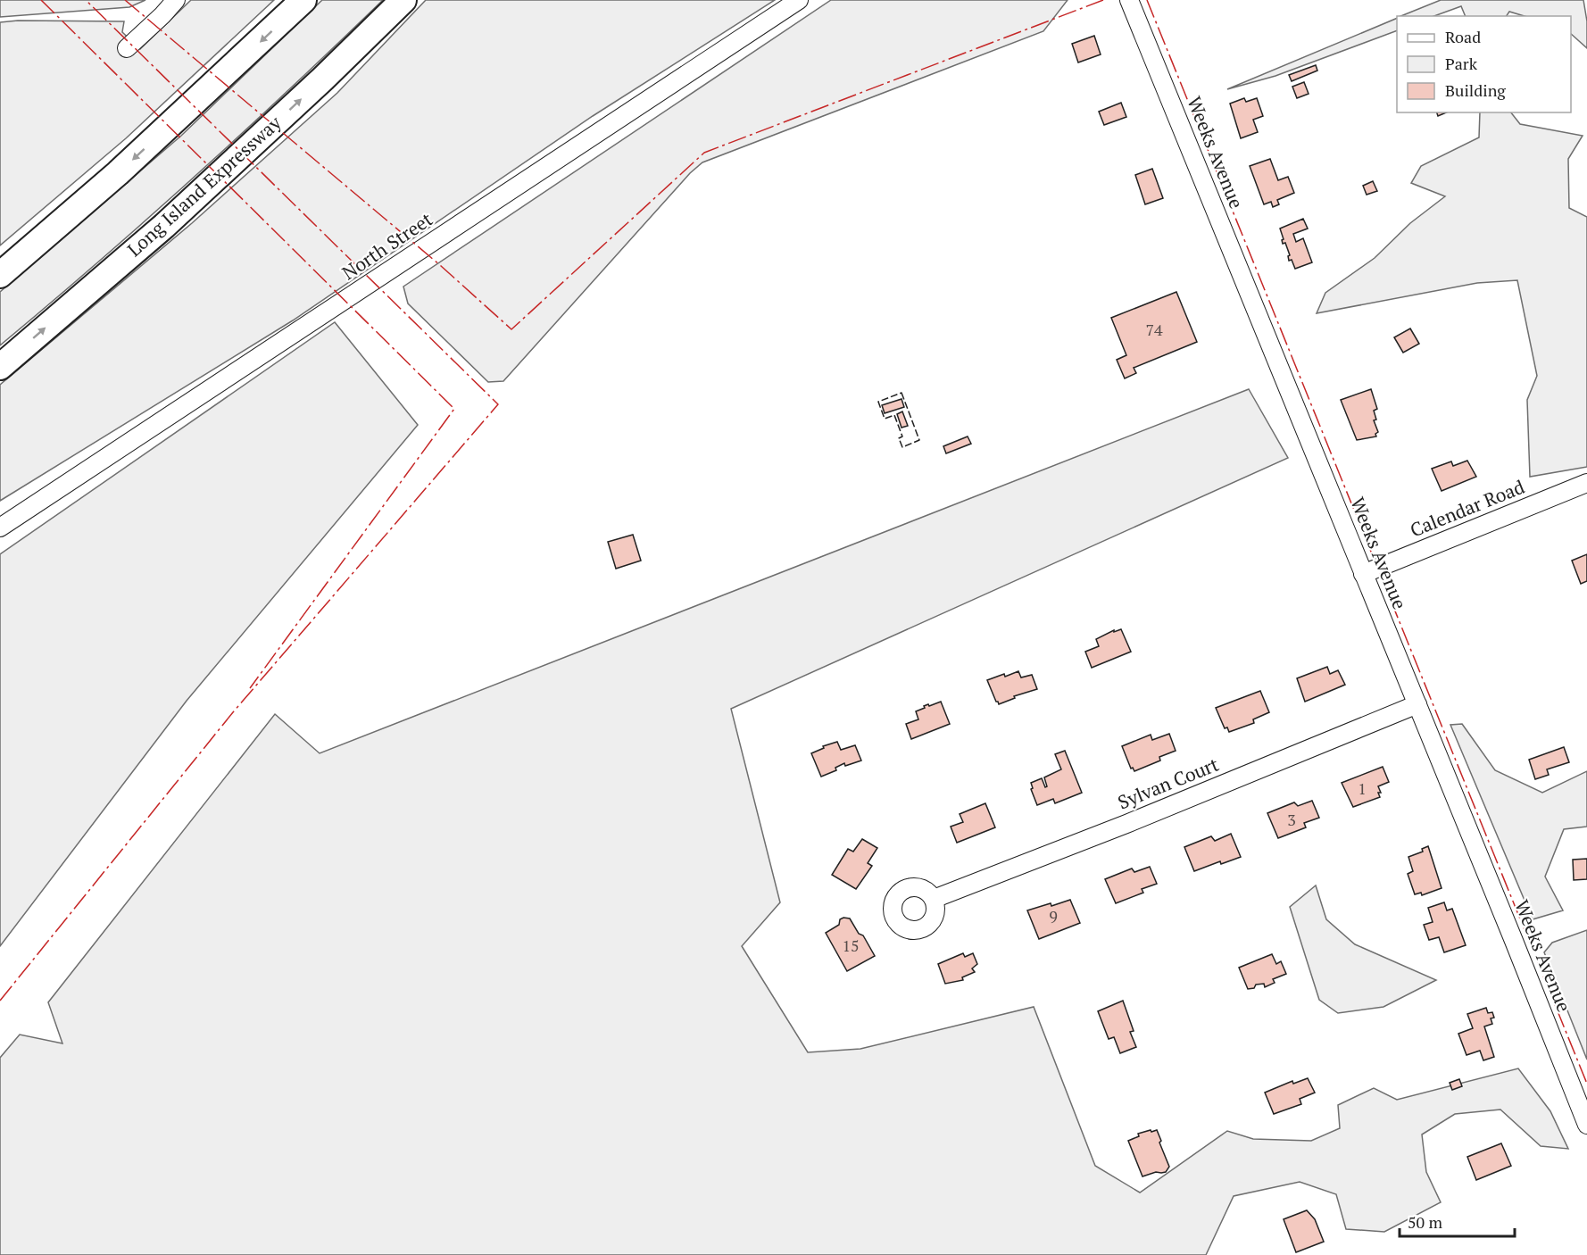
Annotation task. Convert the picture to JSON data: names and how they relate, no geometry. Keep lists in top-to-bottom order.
{
  "streets": {
    "highway": ["Long Island Expressway"],
    "street": [
      "Weeks Avenue",
      "North Street",
      "Calendar Road",
      "Sylvan Court"
    ]
  },
  "crossings": [
    ["Weeks Avenue", "Calendar Road"],
    ["Weeks Avenue", "Sylvan Court"]
  ],
  "house_numbers": [
    "74",
    "1",
    "3",
    "9",
    "15"
  ],
  "legend": ["Road", "Park", "Building"],
  "scale_bar": "50 m"
}
